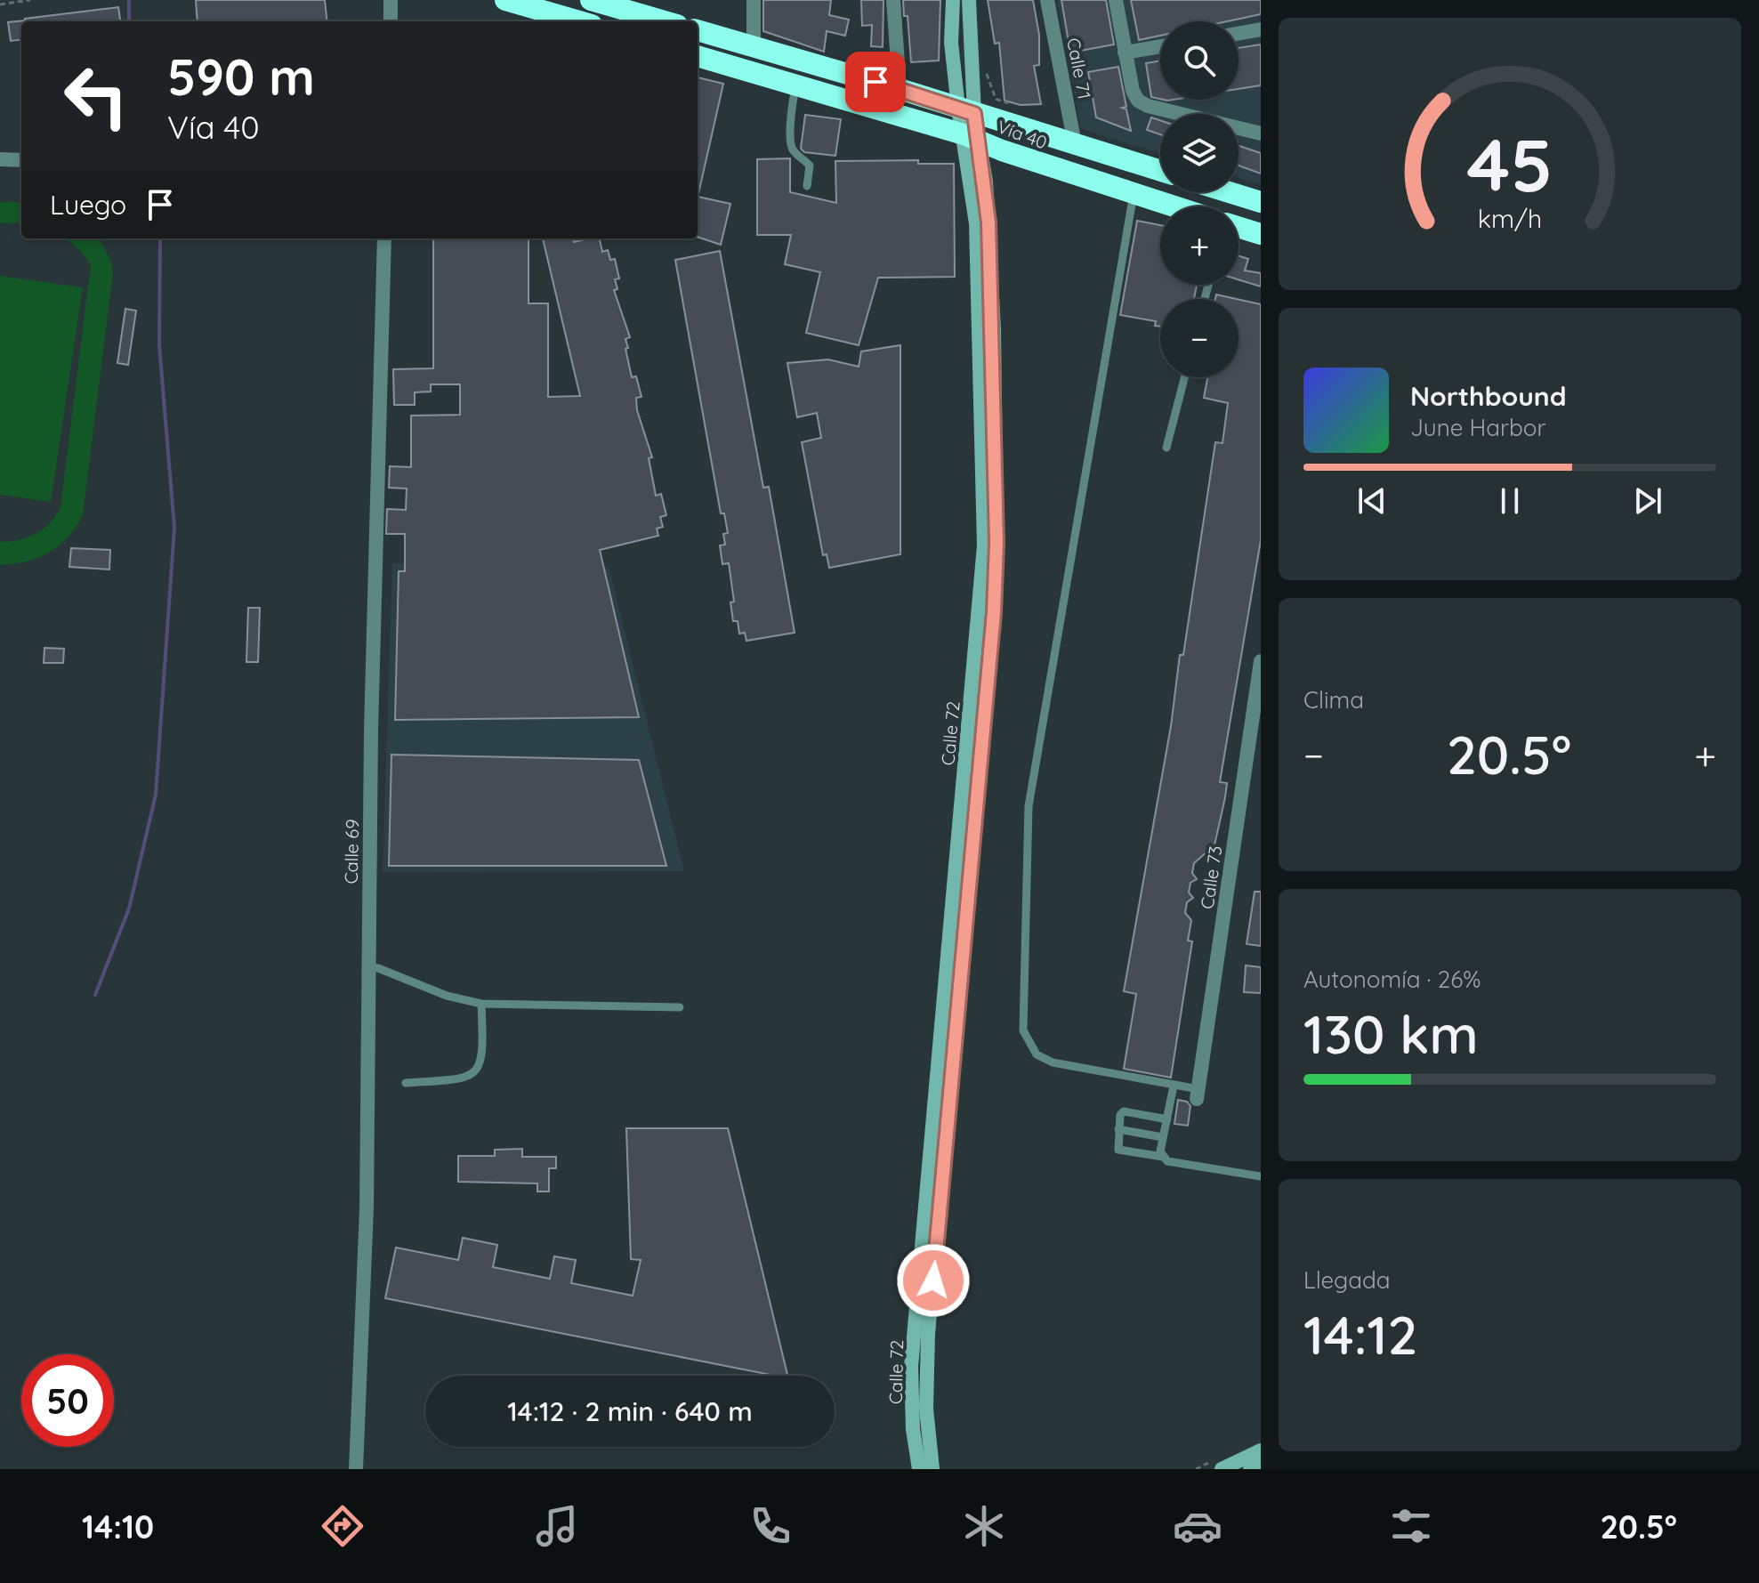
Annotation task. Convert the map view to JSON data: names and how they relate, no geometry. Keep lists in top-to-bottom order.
{
  "streets": {
    "highway": ["Vía 40"],
    "main road": ["Calle 72"],
    "street": ["Calle 71", "Calle 69", "Calle 73"]
  },
  "crossings": [
    ["Calle 71", "Vía 40"],
    ["Vía 40", "Calle 72"]
  ],
  "page": {
    "map_buttons": ["+", "−"],
    "turn": ["590 m", "Vía 40"],
    "then": "Luego",
    "song": ["Northbound", "June Harbor"],
    "tile": [
      "Clima",
      ["Autonomía · 26%", "130 km"],
      ["Llegada", "14:12"]
    ],
    "heat": ["−", "20.5°", "+"],
    "limit": "50",
    "trip": "14:12 · 2 min · 640 m",
    "tabs": ["14:10", "20.5°"],
    "gauge": ["45", "km/h"]
  }
}
